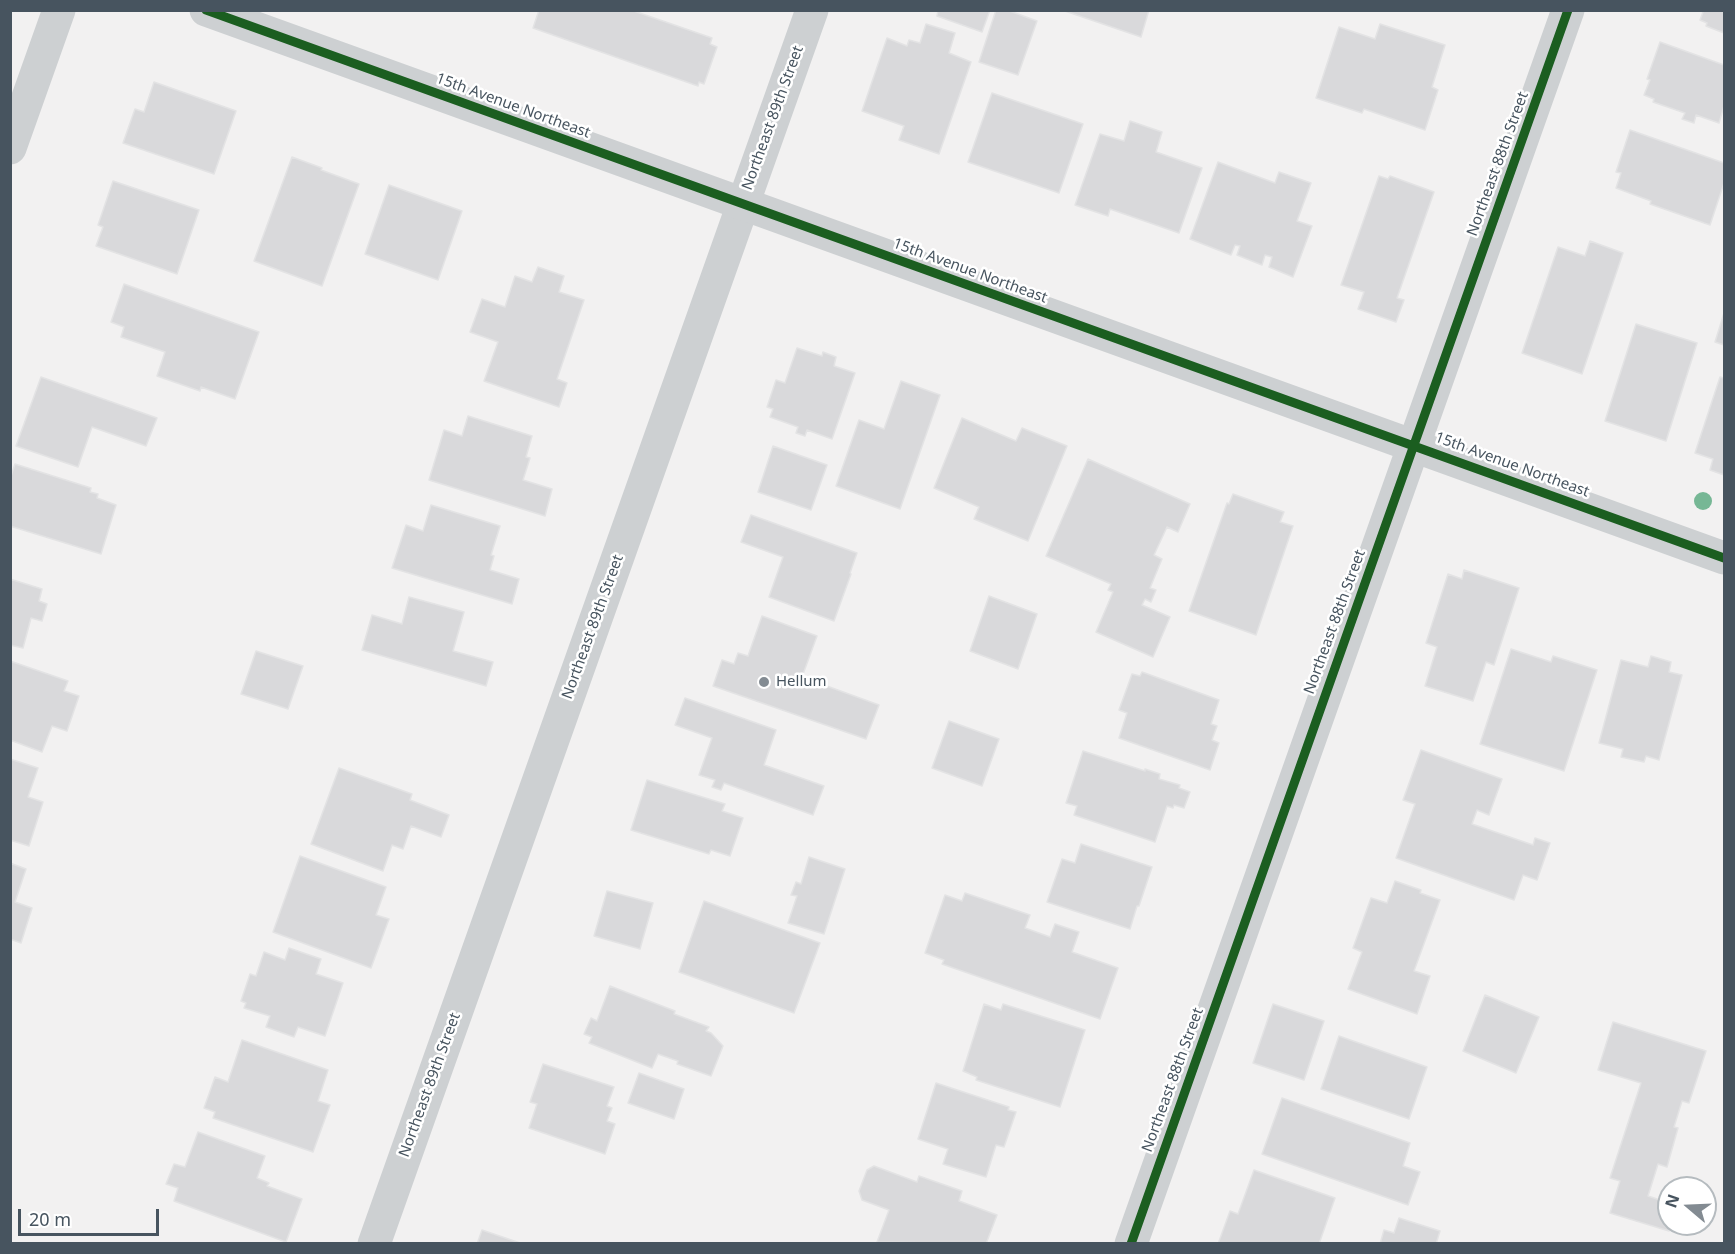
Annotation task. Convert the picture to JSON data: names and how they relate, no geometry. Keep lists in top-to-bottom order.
{
  "streets": {
    "street": ["15th Avenue Northeast", "Northeast 89th Street", "Northeast 88th Street"]
  },
  "crossings": [
    ["15th Avenue Northeast", "Northeast 89th Street"],
    ["15th Avenue Northeast", "Northeast 88th Street"]
  ],
  "places": ["Hellum"],
  "scale_bar": "20 m",
  "north": "left"
}
